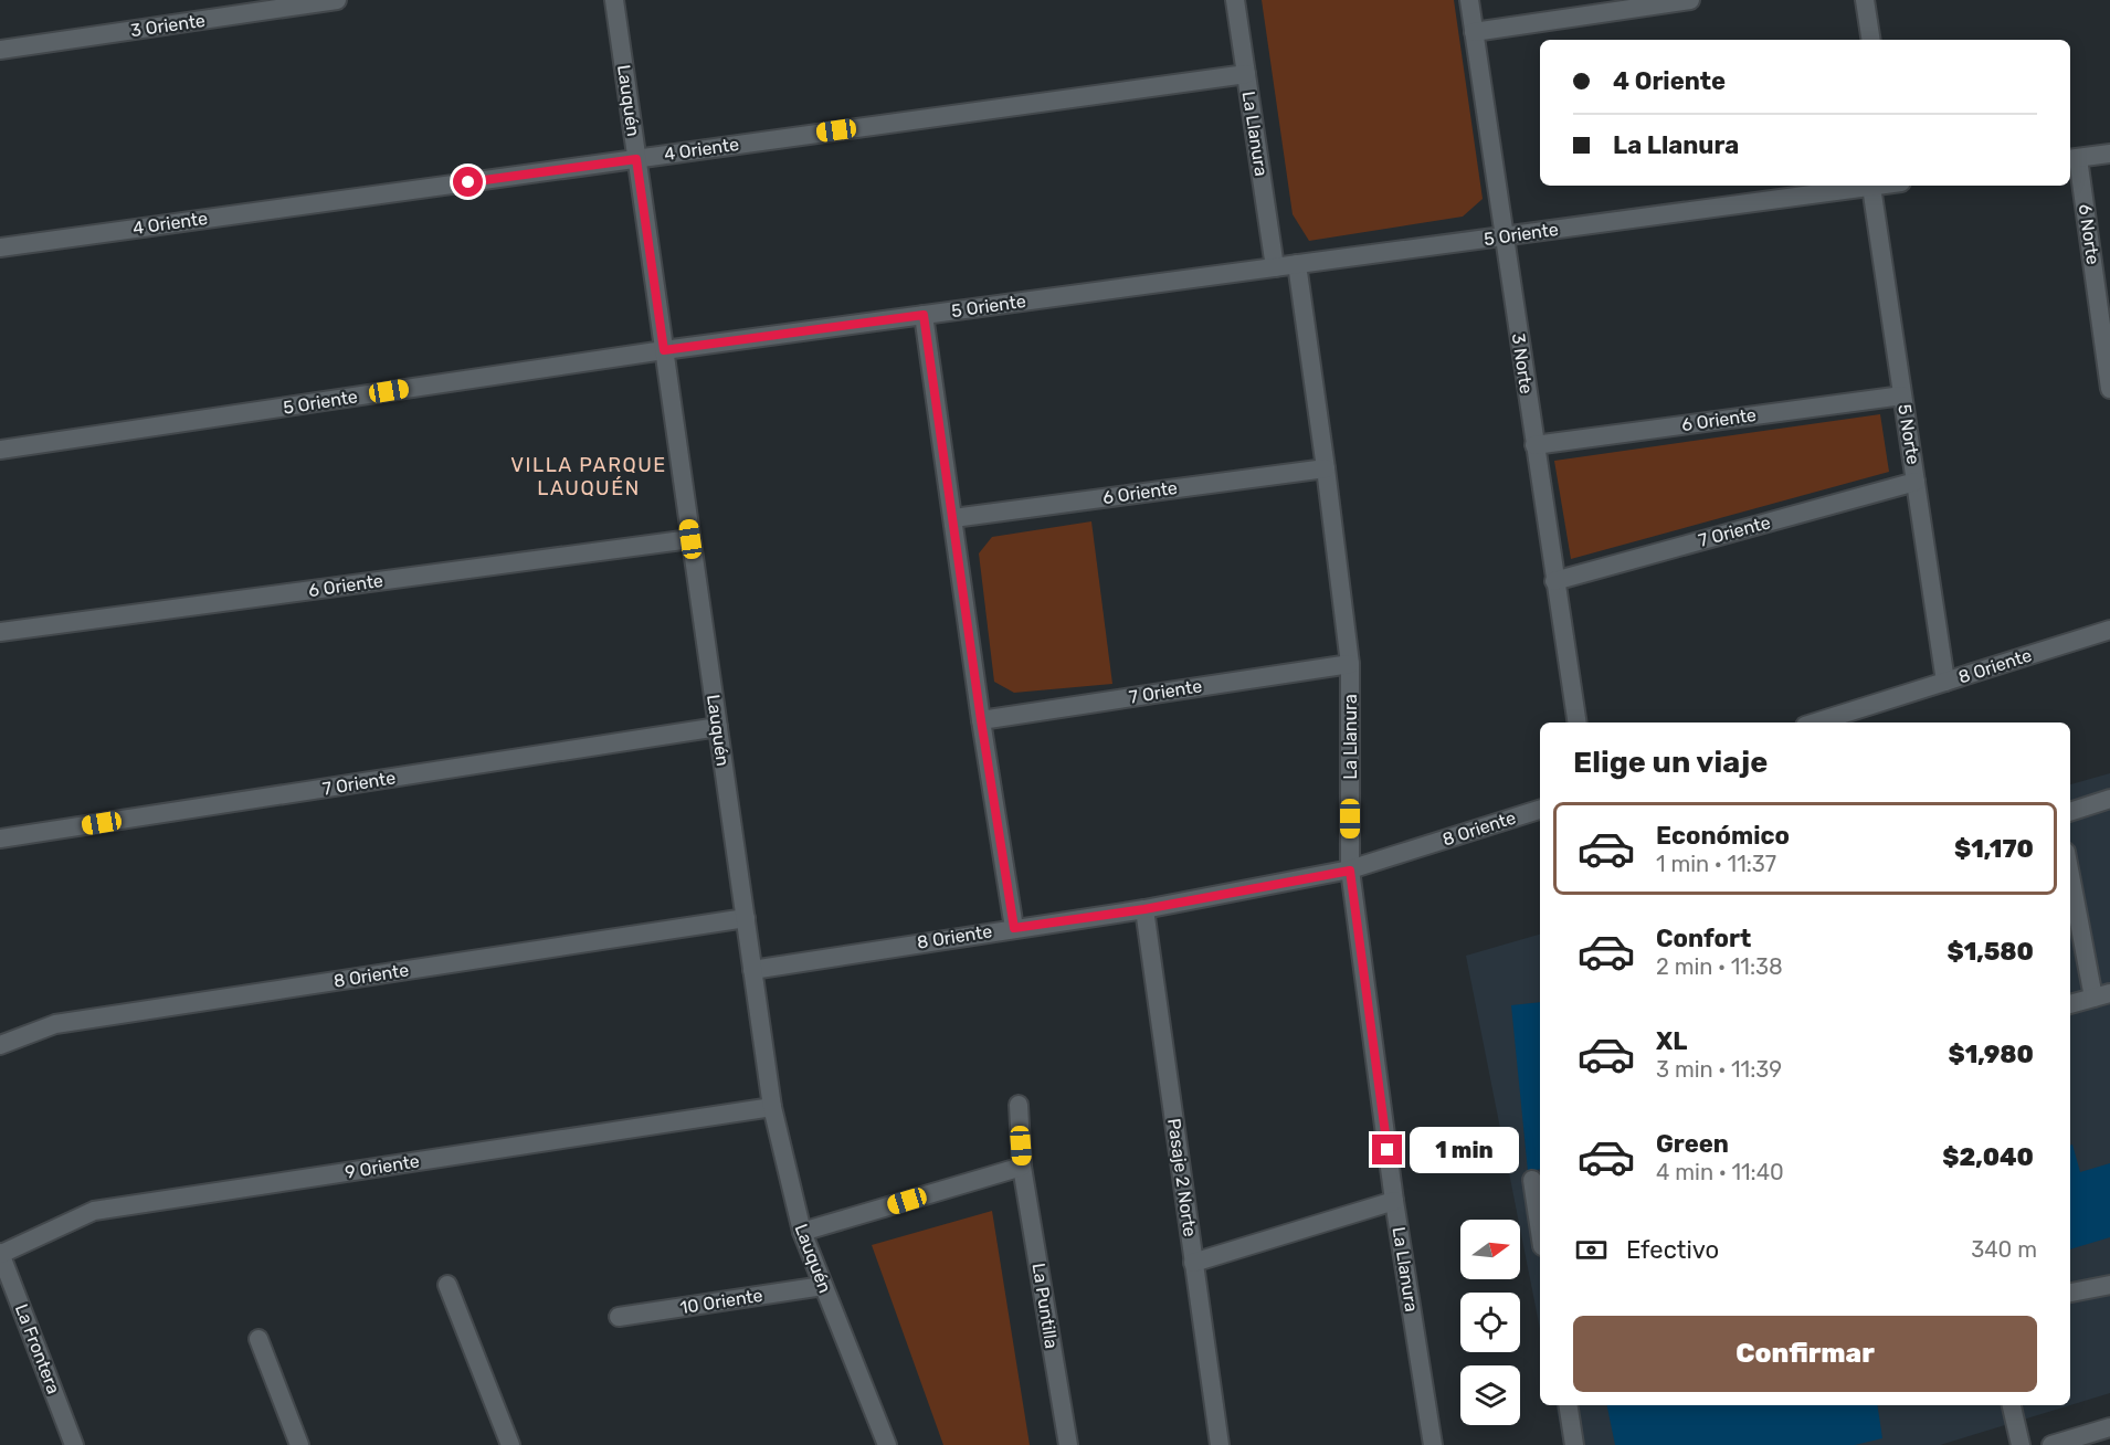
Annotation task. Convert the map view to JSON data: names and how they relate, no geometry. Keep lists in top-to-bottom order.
{
  "streets": {
    "street": [
      "3 Oriente",
      "Lauquén",
      "La Llanura",
      "4 Oriente",
      "5 Oriente",
      "6 Norte",
      "3 Norte",
      "6 Oriente",
      "5 Norte",
      "7 Oriente",
      "8 Oriente",
      "9 Oriente",
      "Pasaje 2 Norte",
      "10 Oriente",
      "La Puntilla",
      "La Frontera"
    ]
  },
  "crossings": [
    ["Lauquén", "4 Oriente"],
    ["Lauquén", "5 Oriente"],
    ["Lauquén", "6 Oriente"],
    ["Lauquén", "7 Oriente"],
    ["Lauquén", "8 Oriente"],
    ["Lauquén", "9 Oriente"],
    ["Lauquén", "10 Oriente"],
    ["La Llanura", "4 Oriente"],
    ["La Llanura", "5 Oriente"],
    ["La Llanura", "6 Oriente"],
    ["La Llanura", "7 Oriente"],
    ["La Llanura", "8 Oriente"],
    ["5 Oriente", "3 Norte"],
    ["5 Oriente", "5 Norte"],
    ["3 Norte", "6 Oriente"],
    ["3 Norte", "7 Oriente"],
    ["6 Oriente", "5 Norte"],
    ["5 Norte", "7 Oriente"],
    ["5 Norte", "8 Oriente"],
    ["8 Oriente", "Pasaje 2 Norte"],
    ["9 Oriente", "La Frontera"]
  ],
  "districts": ["VILLA PARQUE LAUQUÉN"],
  "north": "right",
  "page": {
    "banner": ["4 Oriente", "La Llanura"],
    "heading": "Elige un viaje",
    "list": [
      {
        "name": "Económico",
        "note": "1 min · 11:37",
        "value": "$1,170"
      },
      {
        "name": "Confort",
        "note": "2 min · 11:38",
        "value": "$1,580"
      },
      {
        "name": "XL",
        "note": "3 min · 11:39",
        "value": "$1,980"
      },
      {
        "name": "Green",
        "note": "4 min · 11:40",
        "value": "$2,040"
      }
    ],
    "bubble": "1 min",
    "pay": ["Efectivo", "340 m"],
    "buttons": "Confirmar"
  }
}
